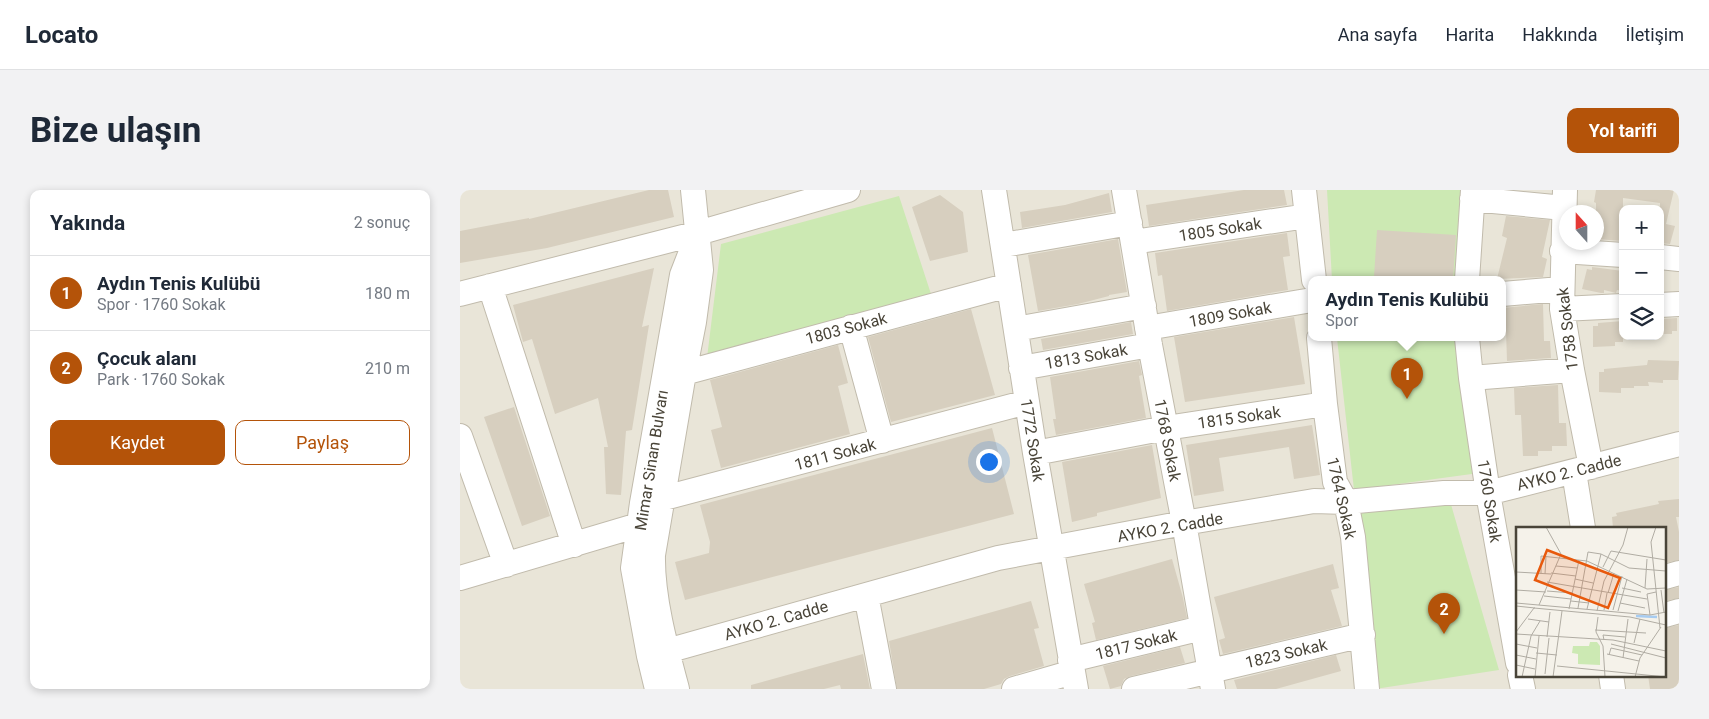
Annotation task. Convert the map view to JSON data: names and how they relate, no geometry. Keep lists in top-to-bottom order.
{
  "streets": {
    "street": [
      "1805 Sokak",
      "1809 Sokak",
      "1803 Sokak",
      "1758 Sokak",
      "1813 Sokak",
      "1815 Sokak",
      "1772 Sokak",
      "1768 Sokak",
      "1811 Sokak",
      "Mimar Sinan Bulvarı",
      "AYKO 2. Cadde",
      "1764 Sokak",
      "1760 Sokak",
      "1817 Sokak",
      "1823 Sokak"
    ]
  },
  "crossings": [
    ["1805 Sokak", "1772 Sokak"],
    ["1805 Sokak", "1768 Sokak"],
    ["1809 Sokak", "1813 Sokak"],
    ["1809 Sokak", "1768 Sokak"],
    ["1803 Sokak", "1772 Sokak"],
    ["1803 Sokak", "Mimar Sinan Bulvarı"],
    ["1758 Sokak", "AYKO 2. Cadde"],
    ["1813 Sokak", "1772 Sokak"],
    ["1813 Sokak", "1768 Sokak"],
    ["1815 Sokak", "1772 Sokak"],
    ["1815 Sokak", "1768 Sokak"],
    ["1815 Sokak", "1764 Sokak"],
    ["1772 Sokak", "1811 Sokak"],
    ["1772 Sokak", "AYKO 2. Cadde"],
    ["1772 Sokak", "1817 Sokak"],
    ["1768 Sokak", "AYKO 2. Cadde"],
    ["1768 Sokak", "1817 Sokak"],
    ["1768 Sokak", "1823 Sokak"],
    ["1811 Sokak", "Mimar Sinan Bulvarı"],
    ["Mimar Sinan Bulvarı", "AYKO 2. Cadde"],
    ["AYKO 2. Cadde", "1764 Sokak"],
    ["AYKO 2. Cadde", "1760 Sokak"],
    ["1764 Sokak", "1823 Sokak"]
  ],
  "north": "top",
  "page": {
    "header": "Locato",
    "nav": [
      "Ana sayfa",
      "Harita",
      "Hakkında",
      "İletişim"
    ],
    "buttons": [
      "Yol tarifi",
      ["Kaydet", "Paylaş"]
    ],
    "title": "Bize ulaşın",
    "heading": ["Yakında", "2 sonuç"],
    "map_buttons": ["+", "−"],
    "list": [
      {
        "mark": "1",
        "name": "Aydın Tenis Kulübü",
        "note": "Spor · 1760 Sokak",
        "value": "180 m"
      },
      {
        "mark": "2",
        "name": "Çocuk alanı",
        "note": "Park · 1760 Sokak",
        "value": "210 m"
      }
    ],
    "popup": ["Aydın Tenis Kulübü", "Spor"],
    "pins": ["1", "2"]
  }
}
